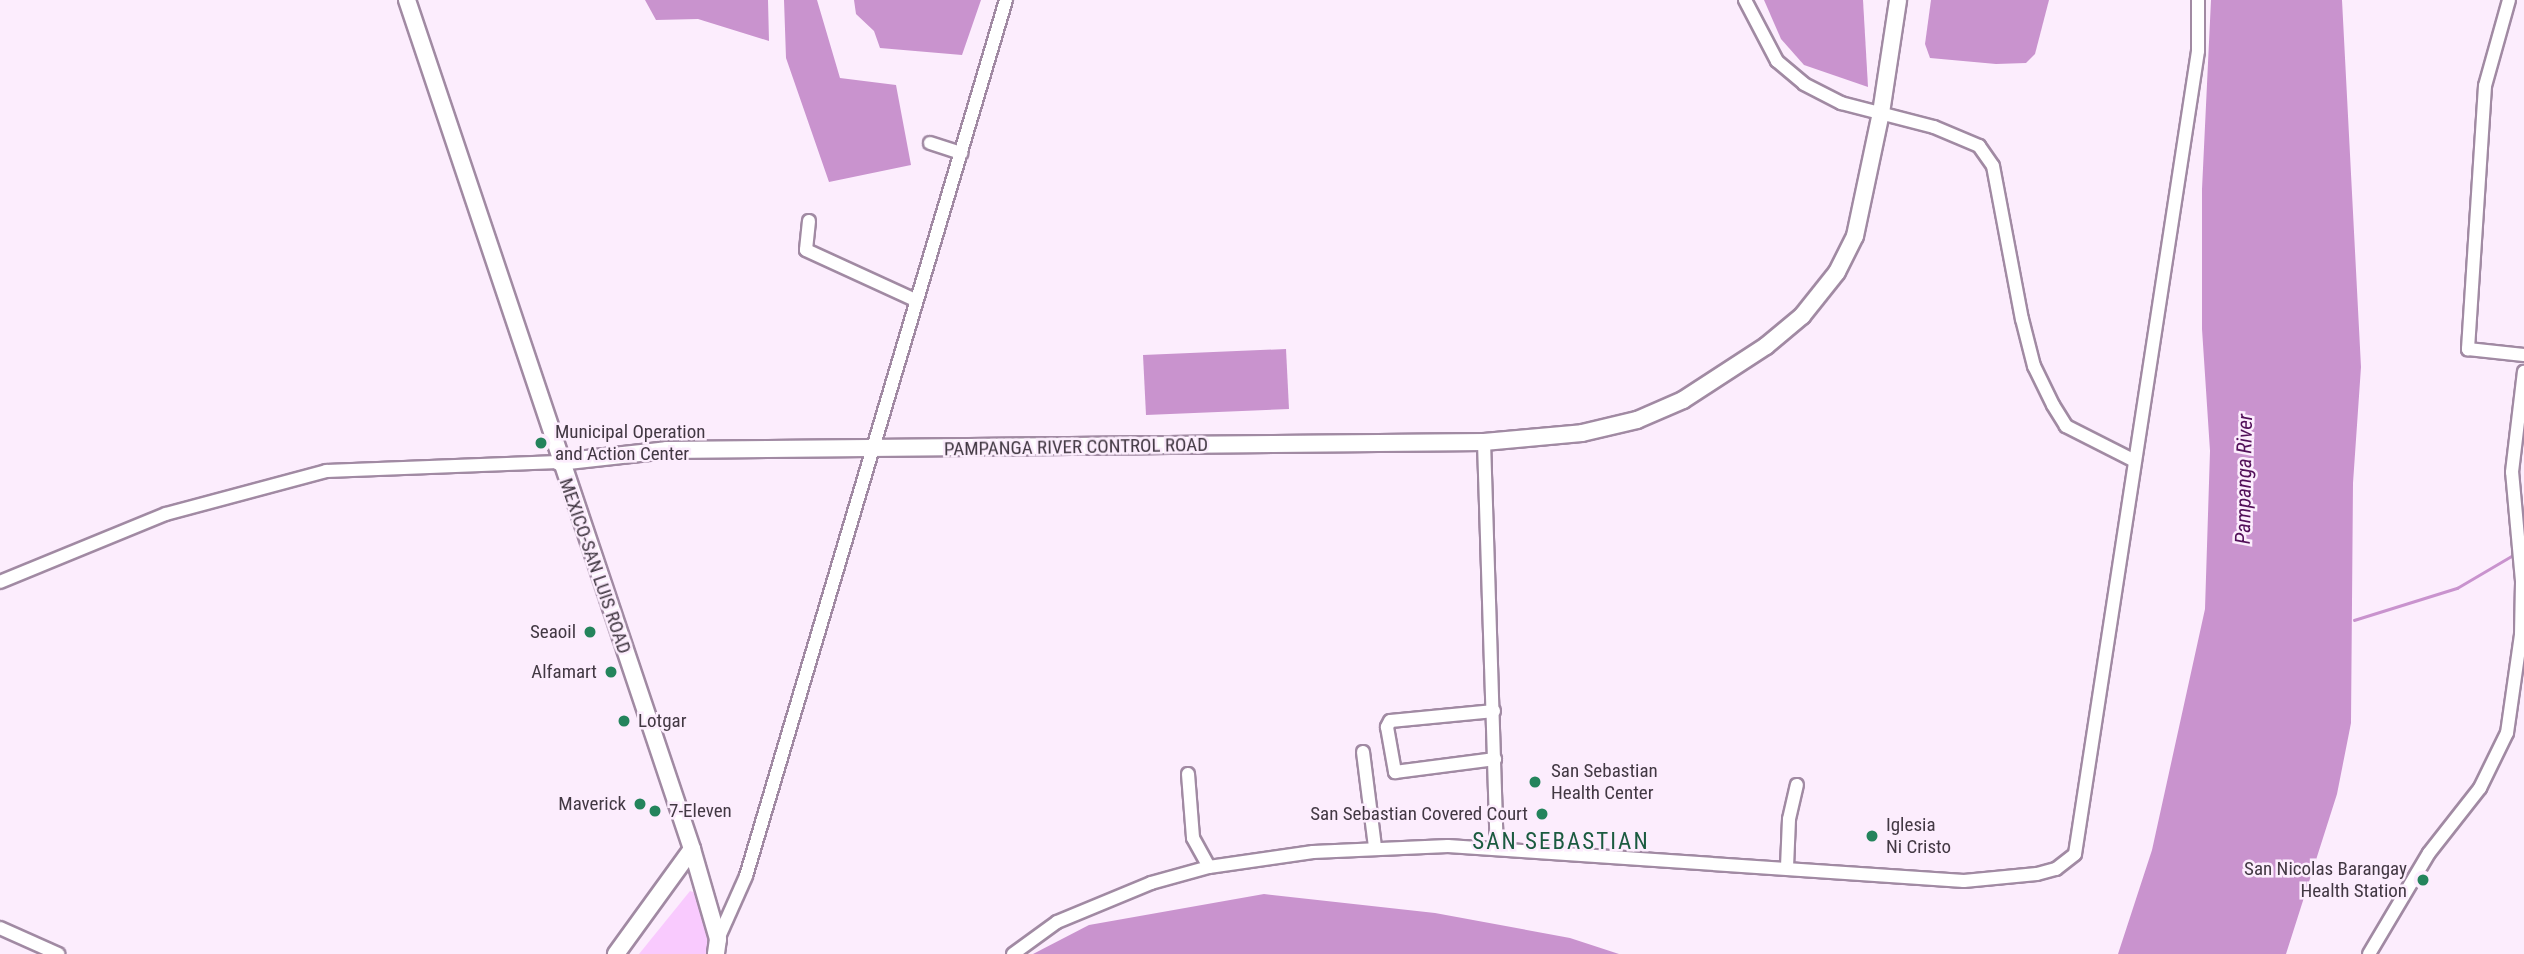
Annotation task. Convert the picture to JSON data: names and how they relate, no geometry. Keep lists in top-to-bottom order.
{
  "streets": {
    "main road": ["PAMPANGA RIVER CONTROL ROAD", "MEXICO-SAN LUIS ROAD"]
  },
  "crossings": [
    ["PAMPANGA RIVER CONTROL ROAD", "MEXICO-SAN LUIS ROAD"]
  ],
  "districts": ["SAN SEBASTIAN"],
  "water": ["Pampanga River"],
  "places": [
    "Municipal Operation and Action Center",
    "Seaoil",
    "Alfamart",
    "Lotgar",
    "San Sebastian Health Center",
    "Maverick",
    "7-Eleven",
    "San Sebastian Covered Court",
    "Iglesia Ni Cristo",
    "San Nicolas Barangay Health Station"
  ]
}
